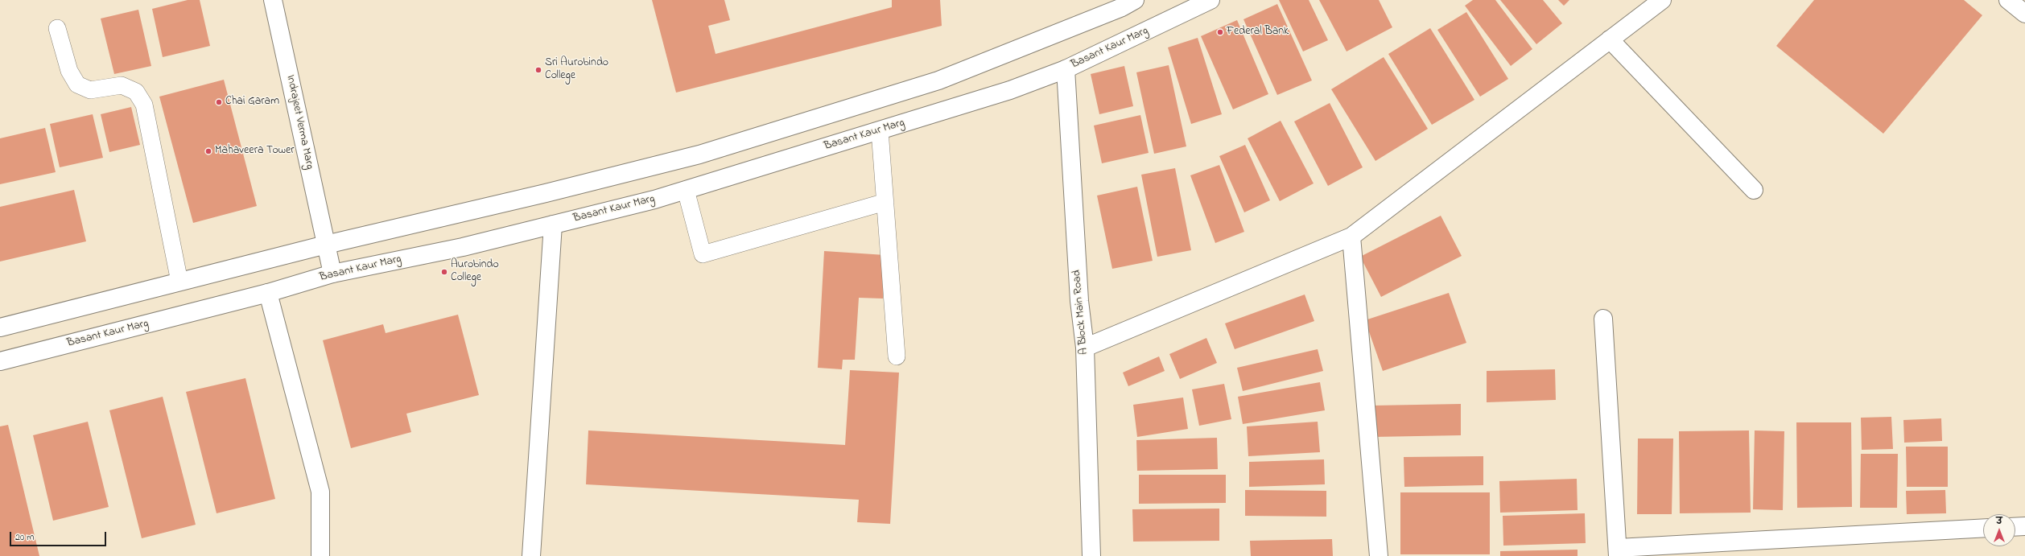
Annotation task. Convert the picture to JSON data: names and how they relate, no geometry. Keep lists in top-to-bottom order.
{
  "streets": {
    "street": ["Basant Kaur Marg", "Indrajeet Verma Marg", "A Block Main Road"]
  },
  "crossings": [
    ["Basant Kaur Marg", "Indrajeet Verma Marg"],
    ["Basant Kaur Marg", "A Block Main Road"]
  ],
  "places": [
    "Federal Bank",
    "Sri Aurobindo College",
    "Chai Garam",
    "Mahaveera Tower",
    "Aurobindo College"
  ],
  "scale_bar": "20 m",
  "north": "top"
}
